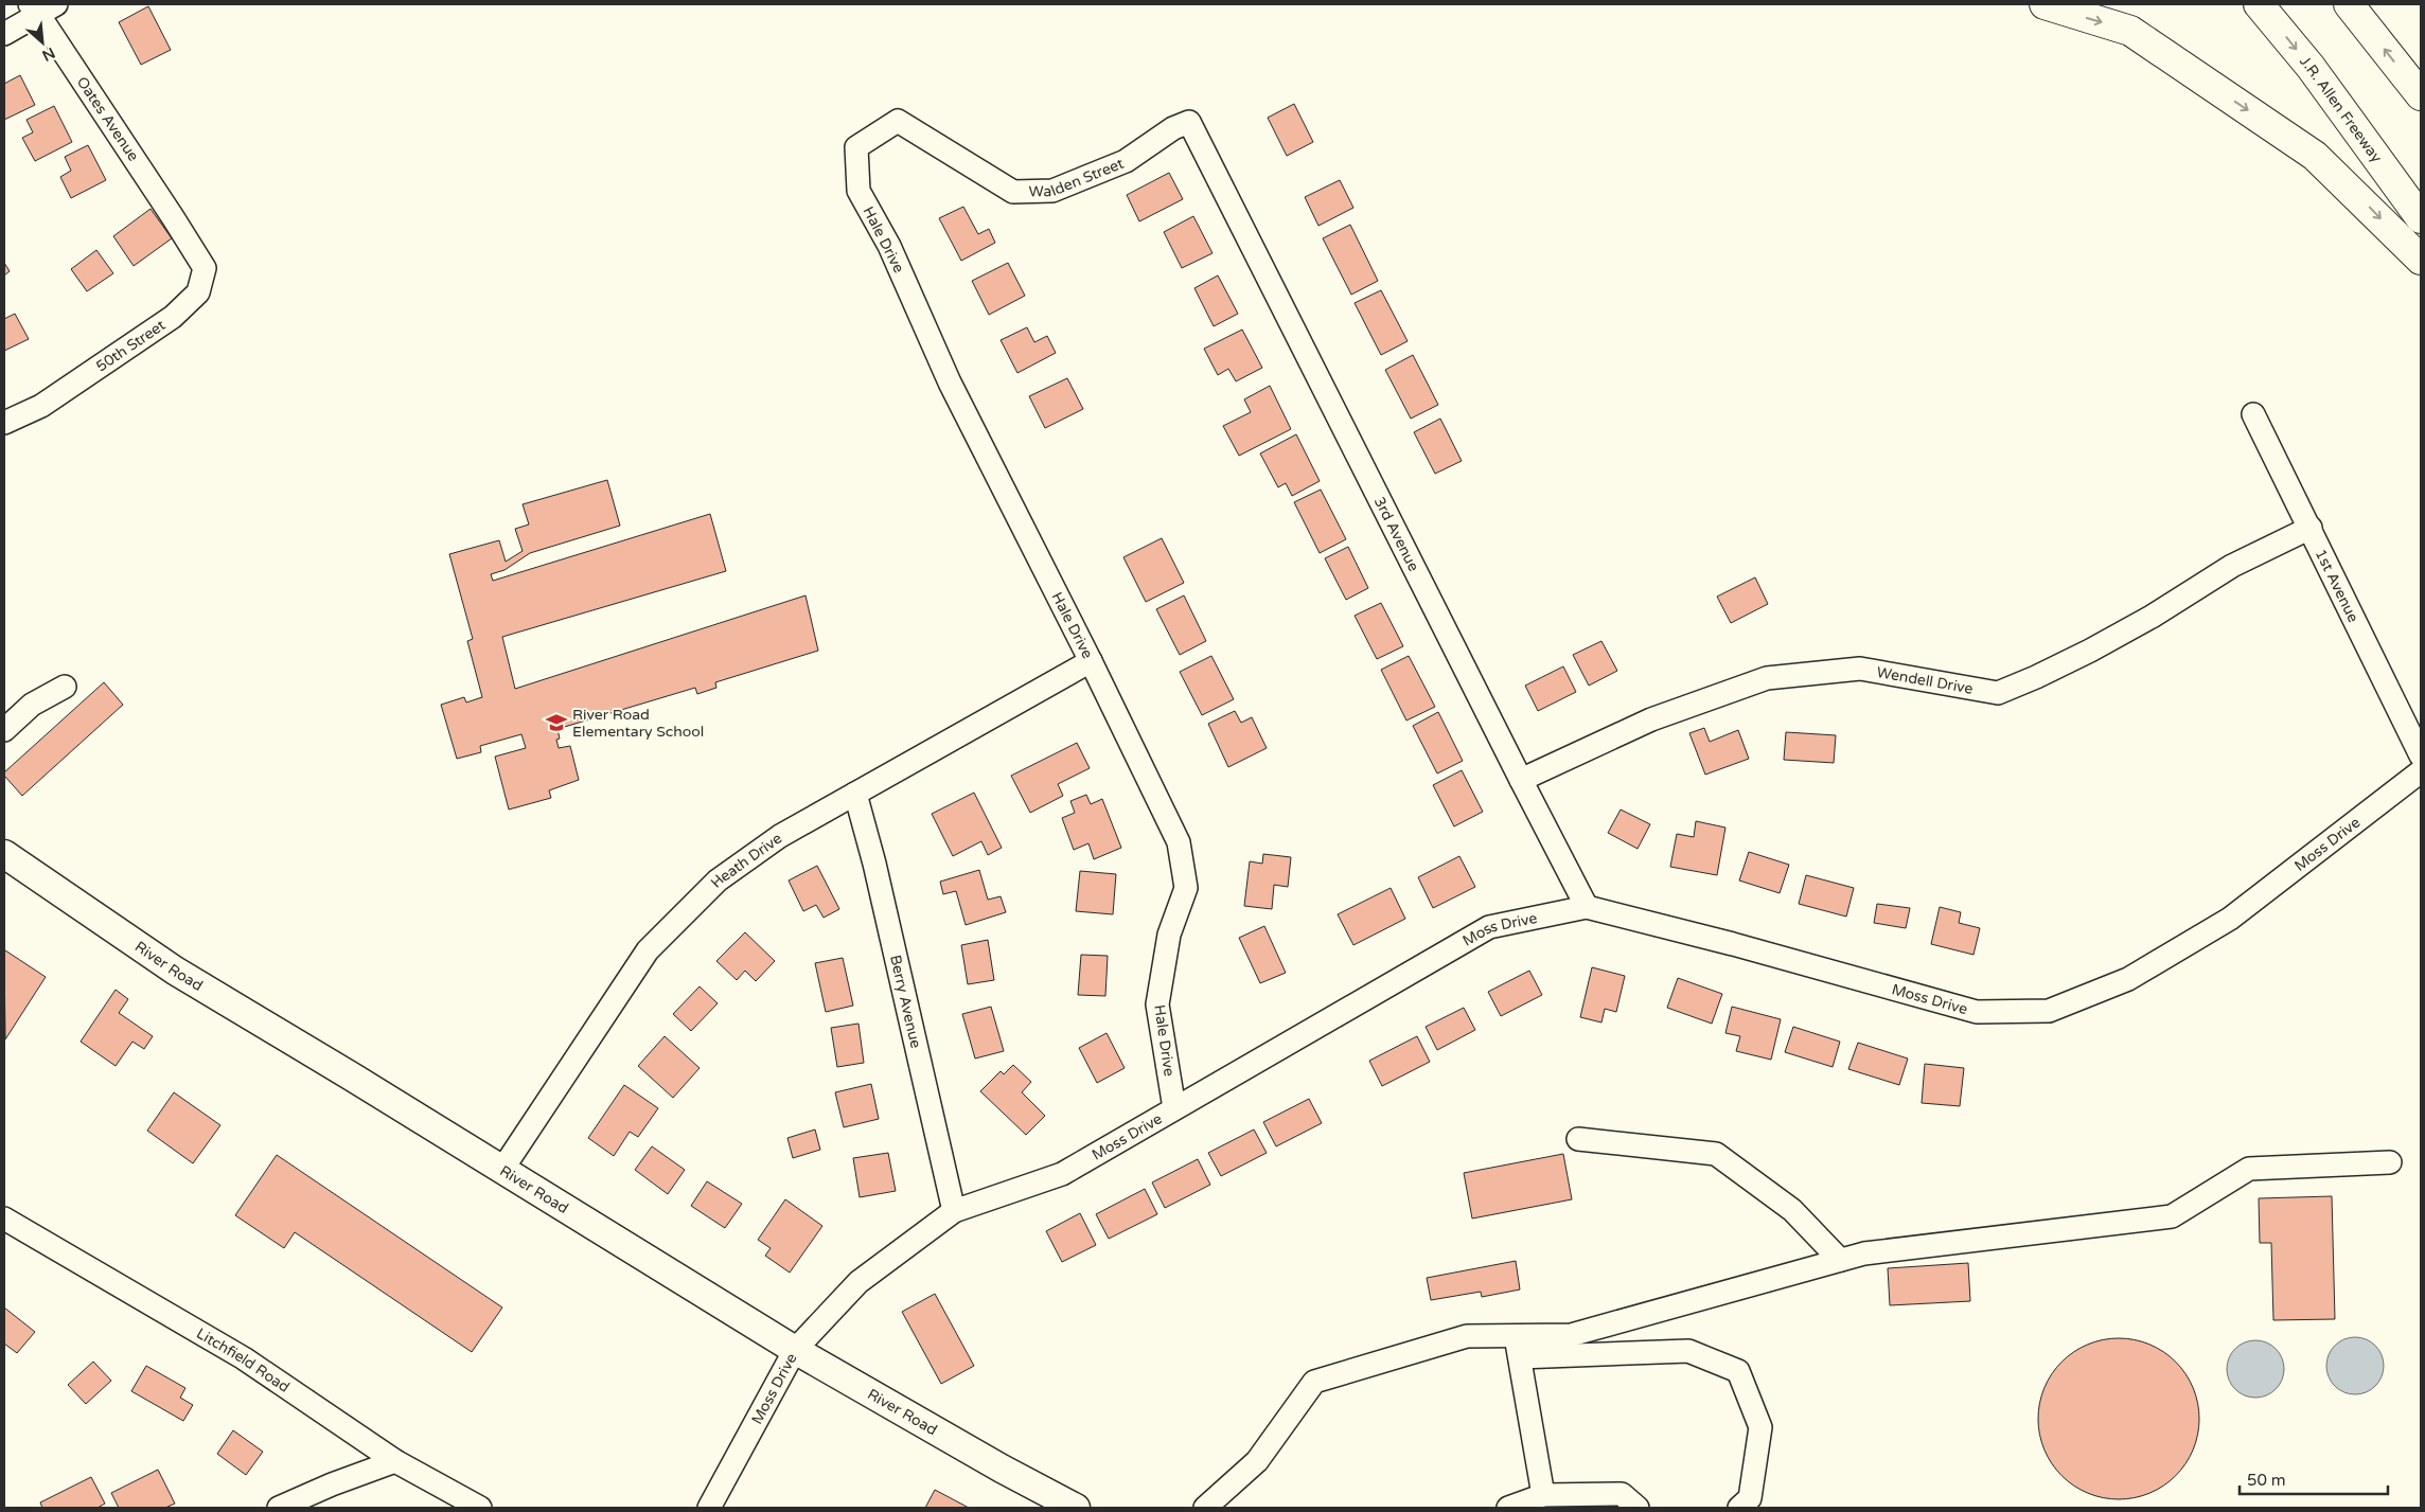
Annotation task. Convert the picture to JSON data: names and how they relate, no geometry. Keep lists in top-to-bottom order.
{
  "streets": {
    "highway": ["J.R. Allen Freeway"],
    "main road": ["River Road"],
    "street": [
      "Oates Avenue",
      "Walden Street",
      "Hale Drive",
      "50th Street",
      "3rd Avenue",
      "1st Avenue",
      "Wendell Drive",
      "Moss Drive",
      "Heath Drive",
      "Berry Avenue",
      "Litchfield Road"
    ]
  },
  "crossings": [
    ["Oates Avenue", "50th Street"],
    ["Walden Street", "Hale Drive"],
    ["Walden Street", "3rd Avenue"],
    ["Hale Drive", "Moss Drive"],
    ["Hale Drive", "Heath Drive"],
    ["3rd Avenue", "Wendell Drive"],
    ["3rd Avenue", "Moss Drive"],
    ["1st Avenue", "Wendell Drive"],
    ["Moss Drive", "River Road"],
    ["Moss Drive", "Berry Avenue"],
    ["Heath Drive", "River Road"],
    ["Heath Drive", "Berry Avenue"]
  ],
  "places": {
    "school or university": ["River Road Elementary School"]
  },
  "scale_bar": "50 m",
  "north": "bottom right"
}
